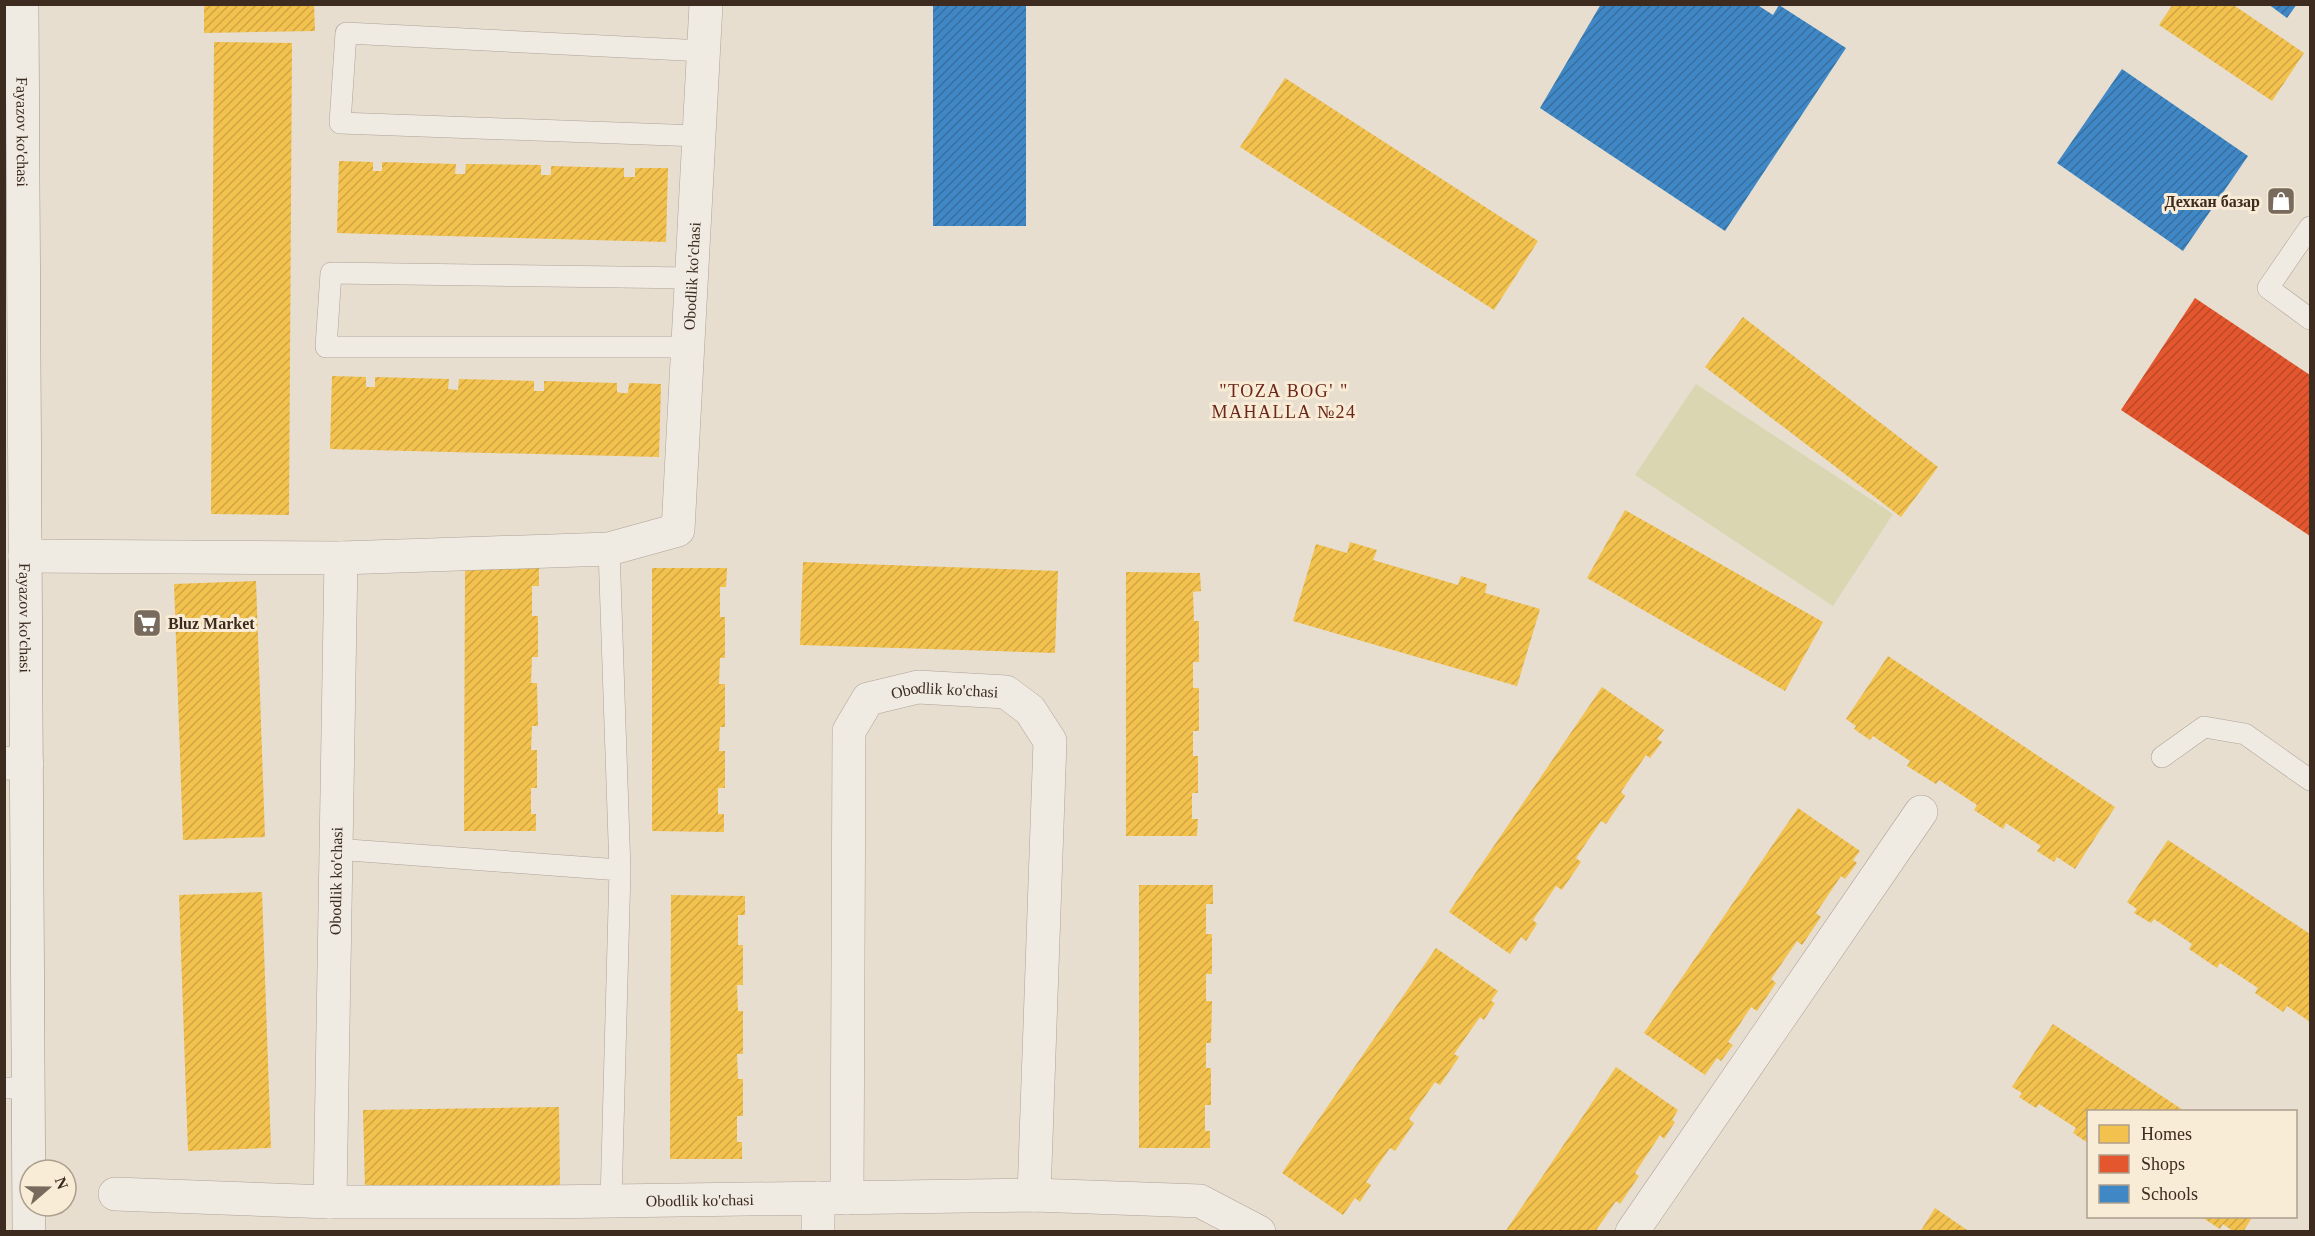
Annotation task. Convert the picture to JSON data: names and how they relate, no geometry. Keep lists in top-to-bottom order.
{
  "streets": {
    "street": ["Fayazov ko'chasi", "Obodlik ko'chasi"]
  },
  "crossings": [
    ["Fayazov ko'chasi", "Obodlik ko'chasi"]
  ],
  "districts": ["\"TOZA BOG' \" MAHALLA №24"],
  "places": {
    "shop": ["Дехкан базар"],
    "supermarket": ["Bluz Market"]
  },
  "legend": ["Homes", "Shops", "Schools"],
  "north": "right"
}
